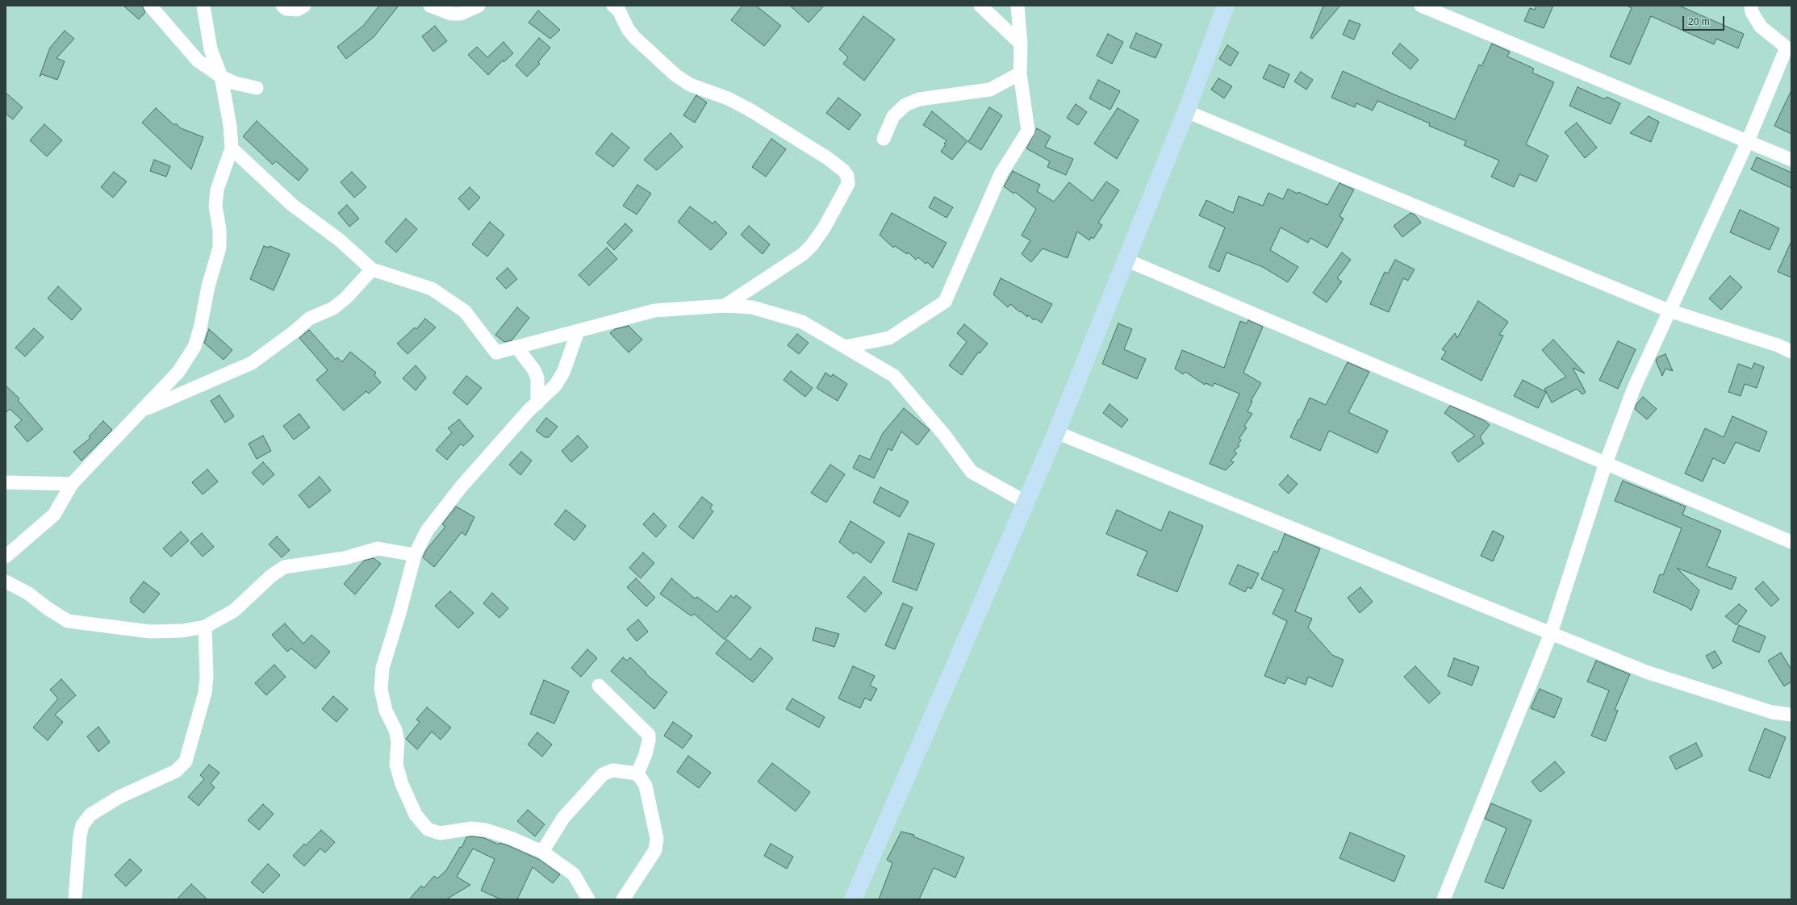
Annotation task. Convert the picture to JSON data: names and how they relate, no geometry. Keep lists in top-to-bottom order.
{
  "scale_bar": "20 m"
}
